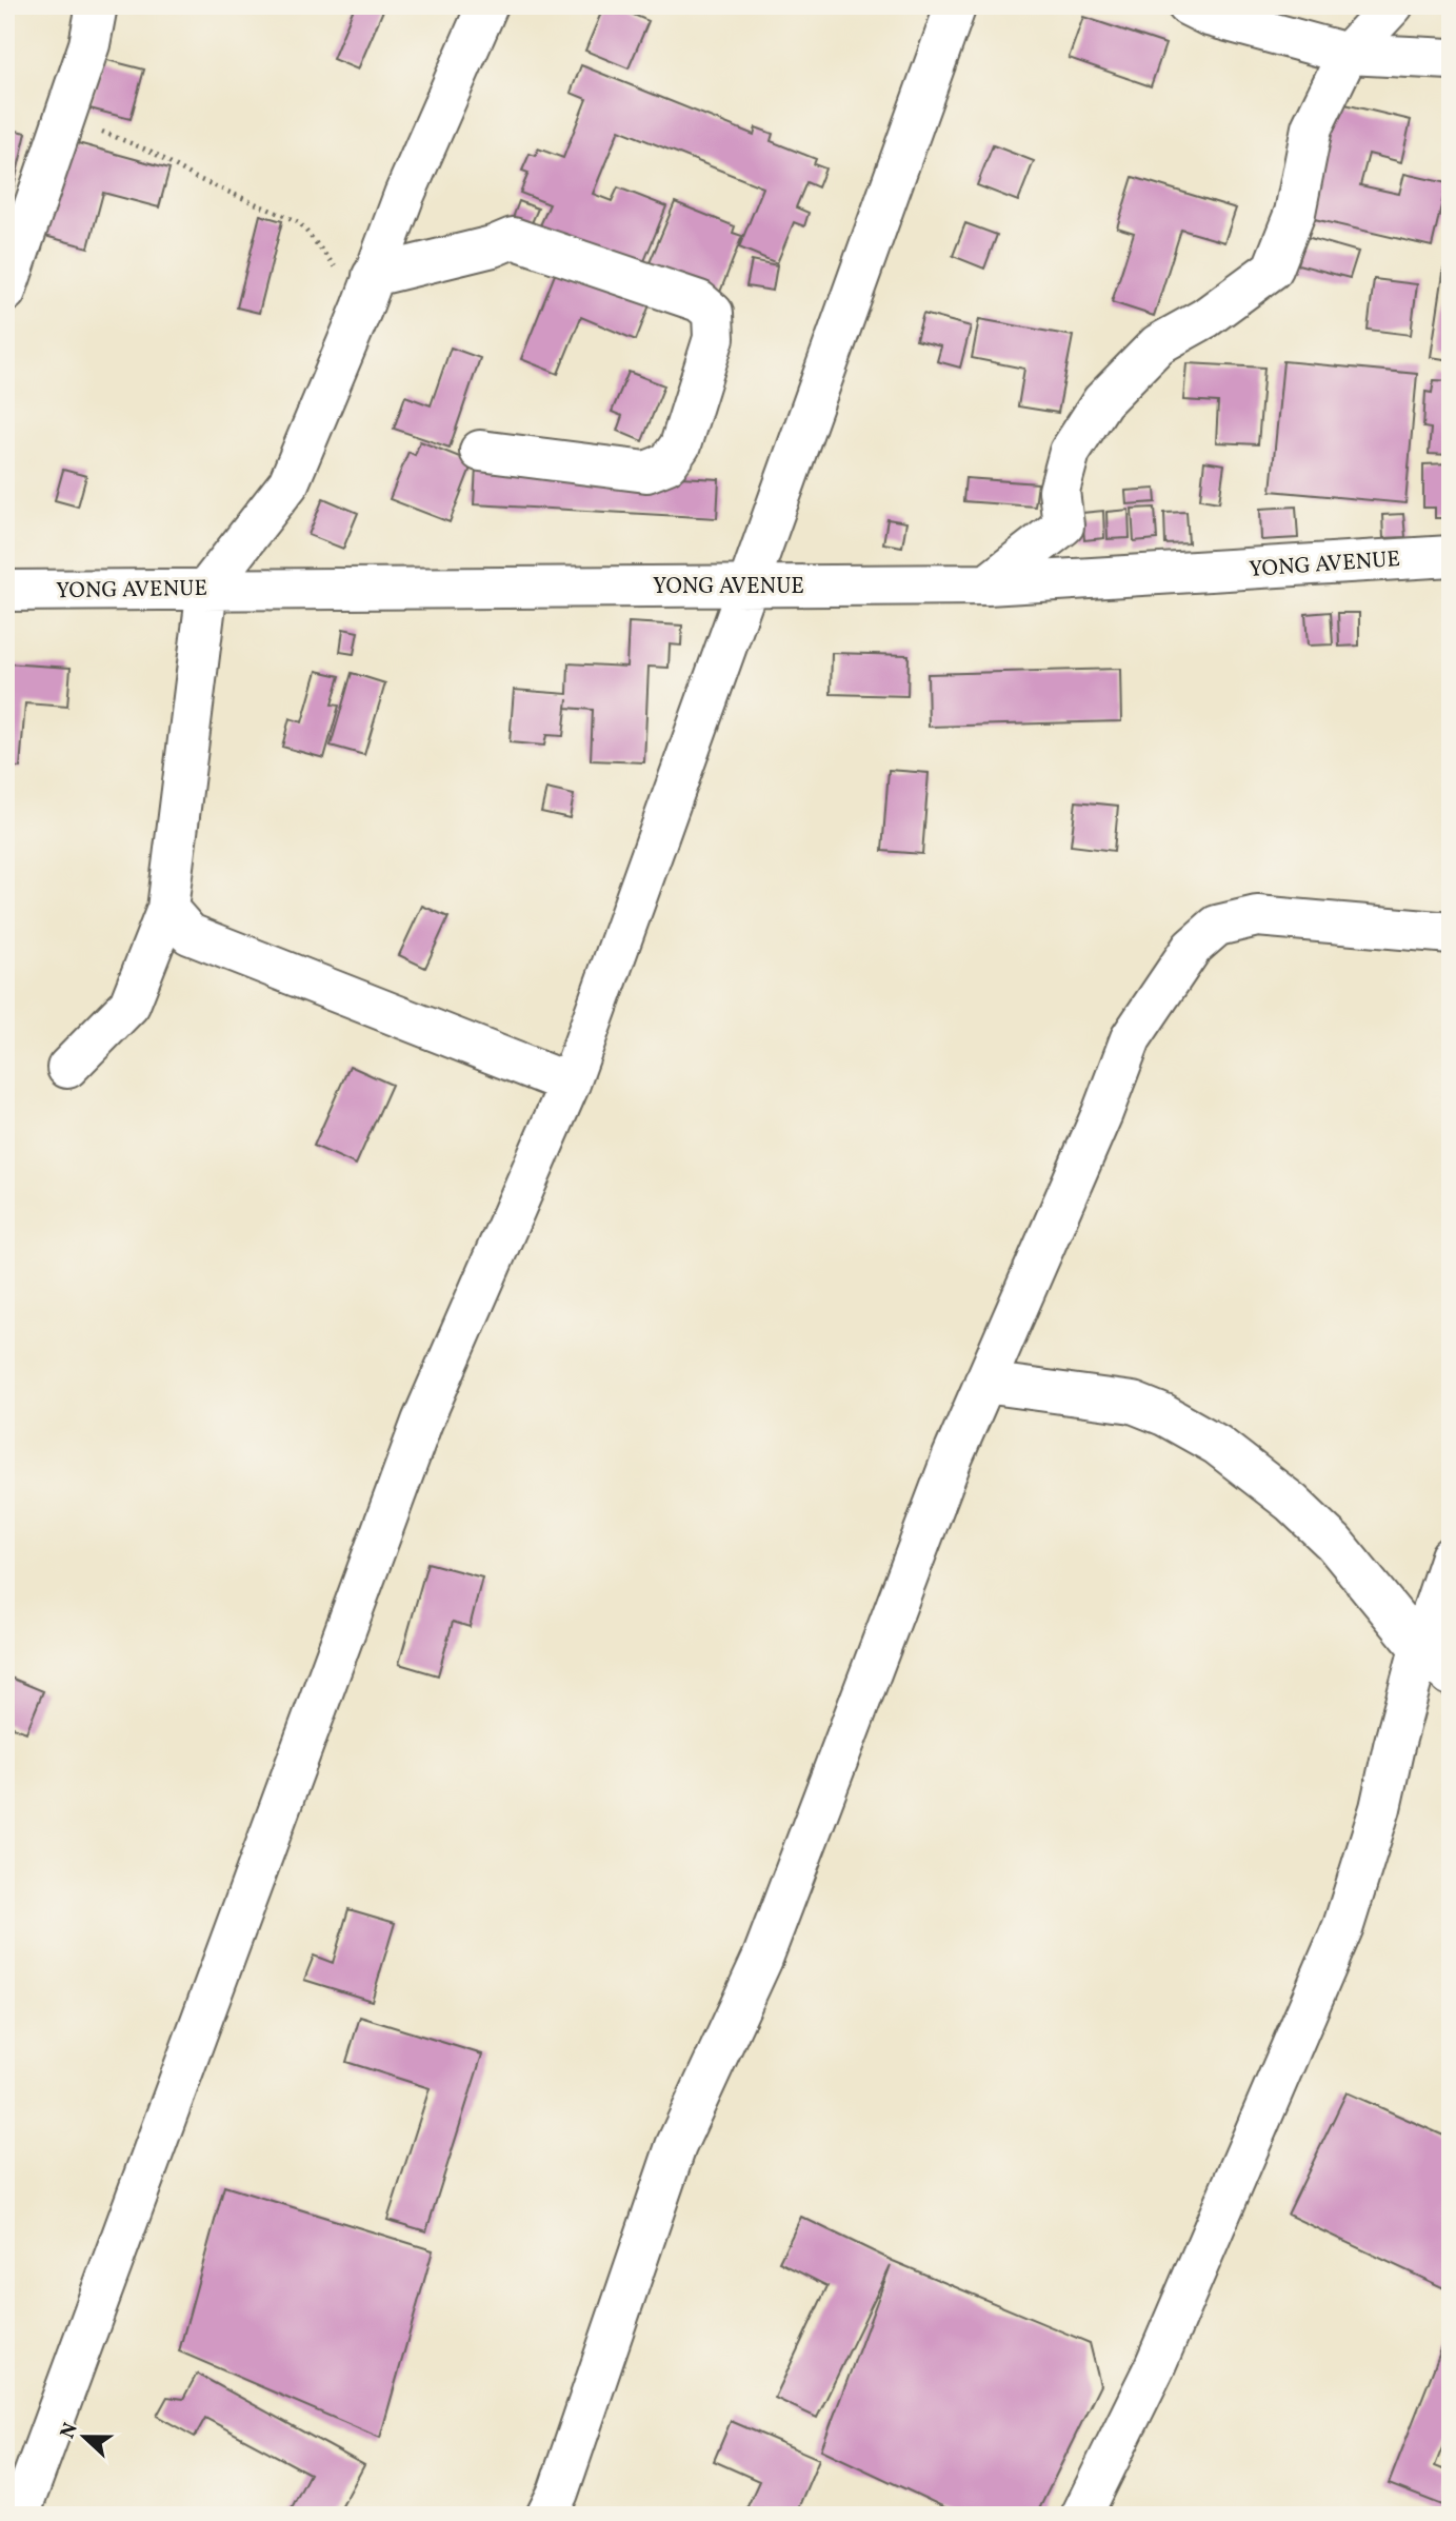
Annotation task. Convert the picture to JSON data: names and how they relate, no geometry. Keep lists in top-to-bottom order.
{
  "streets": {
    "street": ["YONG AVENUE"]
  },
  "north": "left"
}
